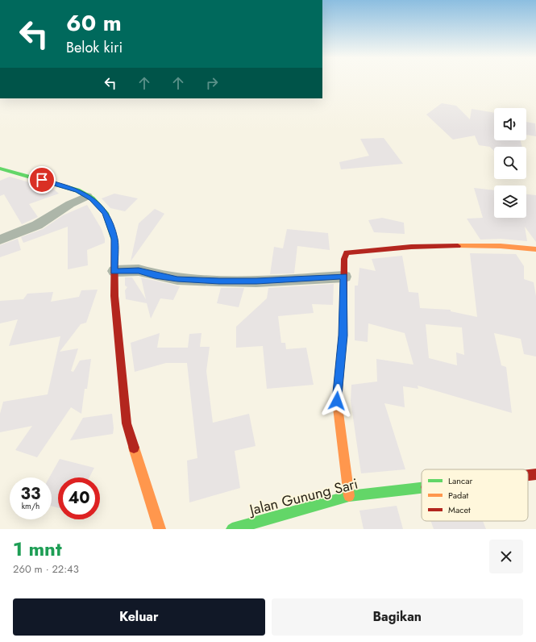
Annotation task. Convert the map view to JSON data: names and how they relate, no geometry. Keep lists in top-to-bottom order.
{
  "streets": {
    "street": ["Jalan Gunung Sari"]
  },
  "legend": ["Lancar", "Padat", "Macet"],
  "page": {
    "turn": ["60 m", "Belok kiri"],
    "speed": "33 km/h",
    "limit": "40",
    "heading": ["1 mnt", "260 m · 22:43"],
    "buttons": ["Keluar", "Bagikan"]
  }
}
